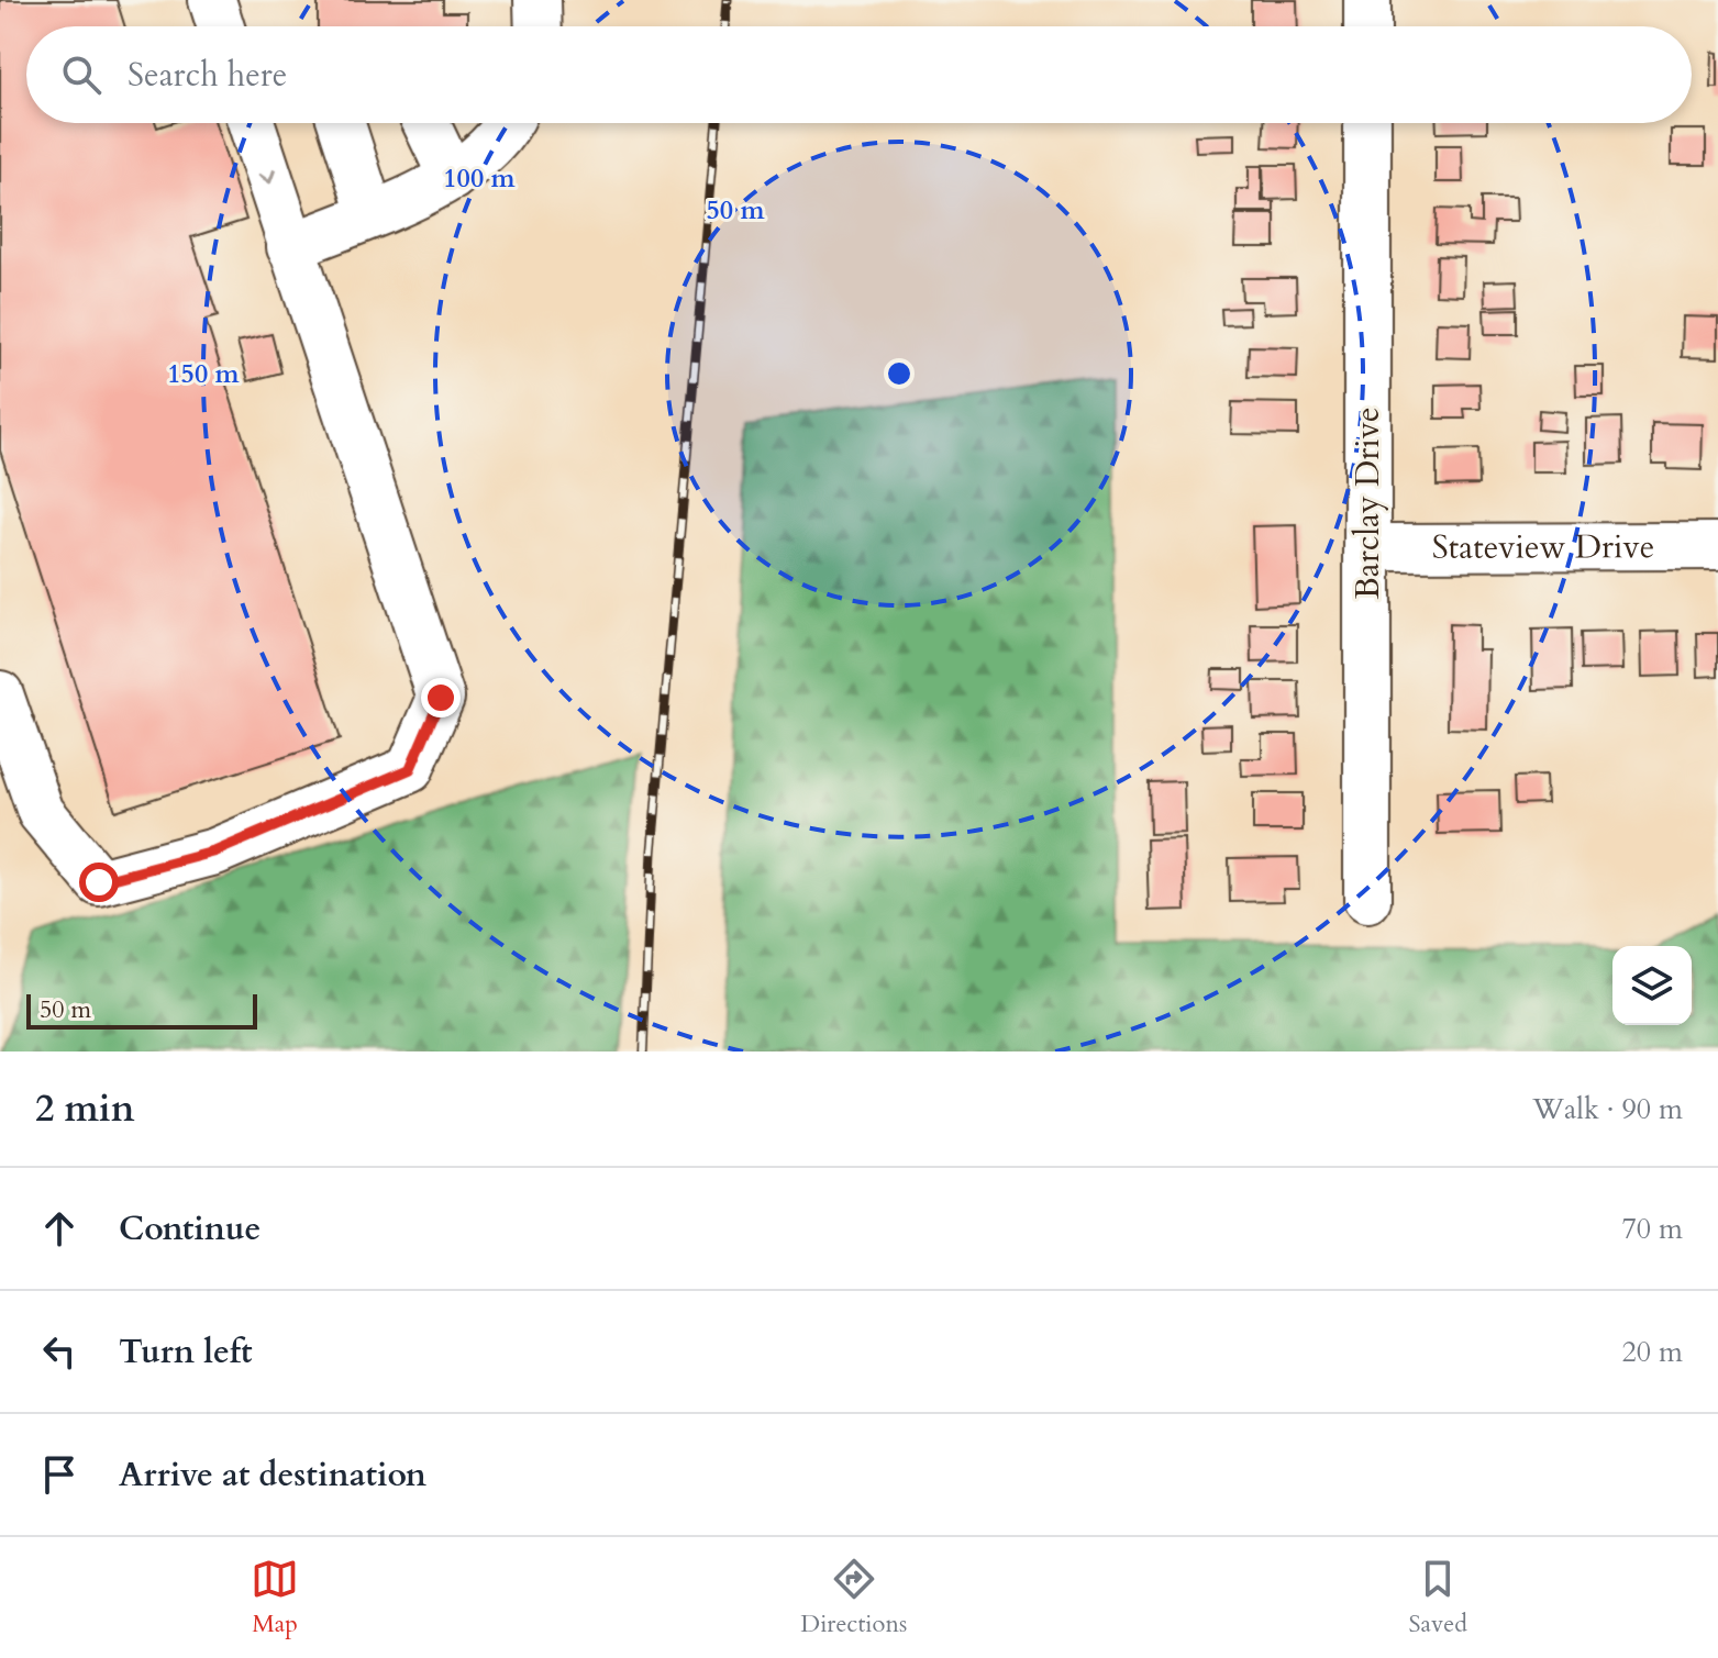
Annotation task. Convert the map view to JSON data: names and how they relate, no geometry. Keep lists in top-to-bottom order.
{
  "streets": {
    "street": ["Barclay Drive", "Stateview Drive"]
  },
  "crossings": [
    ["Barclay Drive", "Stateview Drive"]
  ],
  "scale_bar": "50 m",
  "page": {
    "search": "Search here",
    "scale": "50 m",
    "heading": ["2 min", "Walk · 90 m"],
    "list": [
      ["Continue", "70 m"],
      ["Turn left", "20 m"],
      "Arrive at destination"
    ],
    "nav": ["Map", "Directions", "Saved"]
  },
  "rings": ["100 m", "50 m", "150 m"]
}
